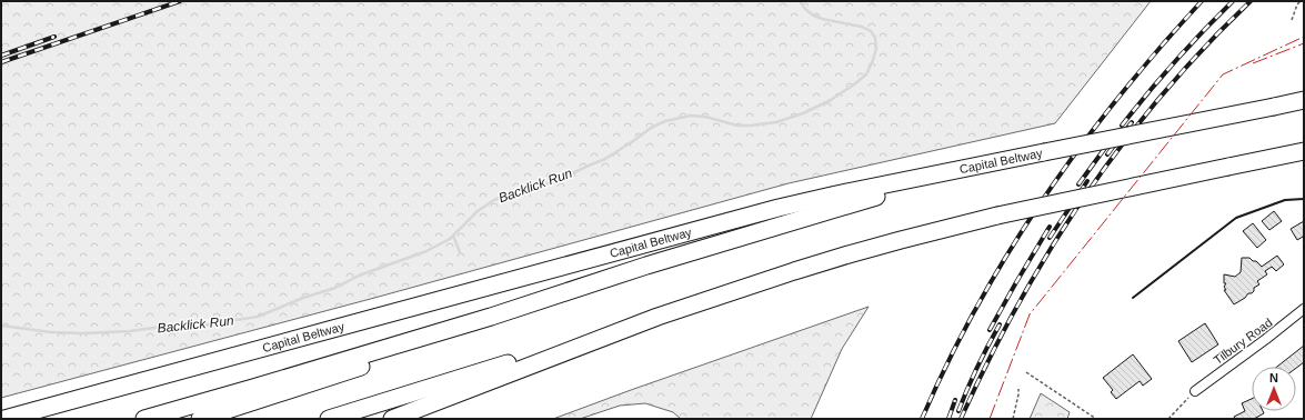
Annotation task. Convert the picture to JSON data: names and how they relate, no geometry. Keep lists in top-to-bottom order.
{
  "streets": {
    "highway": ["Capital Beltway"],
    "street": ["Tilbury Road"]
  },
  "water": ["Backlick Run"],
  "north": "top"
}
